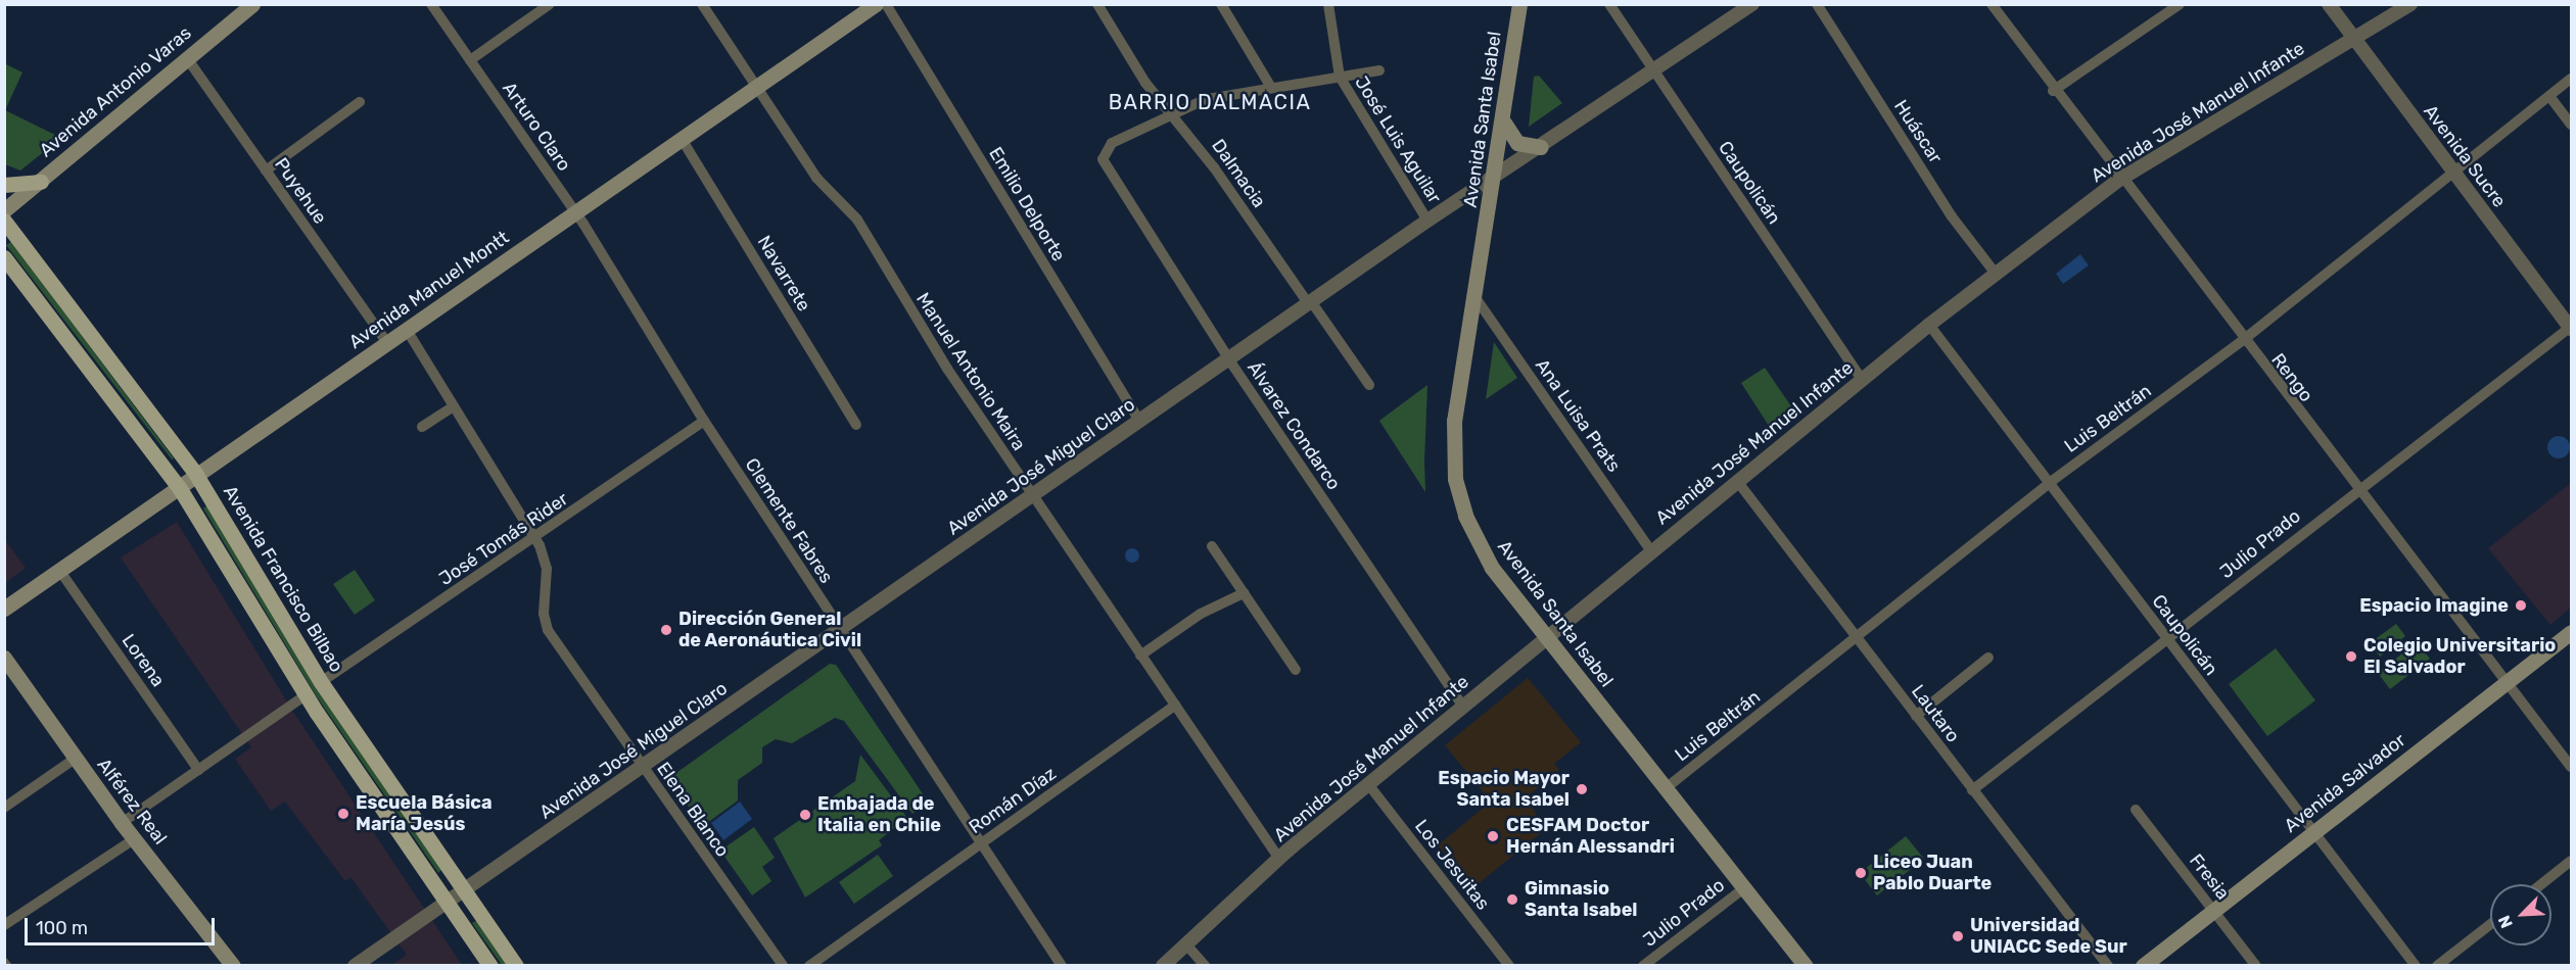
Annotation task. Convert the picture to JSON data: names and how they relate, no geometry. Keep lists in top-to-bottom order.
{
  "streets": {
    "main road": [
      "Avenida Antonio Varas",
      "Avenida Santa Isabel",
      "Avenida Manuel Montt",
      "Avenida Francisco Bilbao",
      "Avenida Salvador",
      "Alférez Real"
    ],
    "street": [
      "Avenida José Manuel Infante",
      "Arturo Claro",
      "Huáscar",
      "José Luis Aguilar",
      "Avenida Sucre",
      "Dalmacia",
      "Caupolicán",
      "Puyehue",
      "Emilio Delporte",
      "Navarrete",
      "Manuel Antonio Maira",
      "Rengo",
      "Ana Luisa Prats",
      "Luis Beltrán",
      "Álvarez Condarco",
      "Avenida José Miguel Claro",
      "Clemente Fabres",
      "José Tomás Rider",
      "Julio Prado",
      "Lorena",
      "Lautaro",
      "Román Díaz",
      "Elena Blanco",
      "Los Jesuitas",
      "Fresia"
    ]
  },
  "crossings": [
    ["Avenida Antonio Varas", "Puyehue"],
    ["Avenida José Manuel Infante", "Avenida Santa Isabel"],
    ["Avenida José Manuel Infante", "Huáscar"],
    ["Avenida José Manuel Infante", "Avenida Sucre"],
    ["Avenida José Manuel Infante", "Caupolicán"],
    ["Avenida José Manuel Infante", "Manuel Antonio Maira"],
    ["Avenida José Manuel Infante", "Rengo"],
    ["Avenida José Manuel Infante", "Ana Luisa Prats"],
    ["Avenida José Manuel Infante", "Álvarez Condarco"],
    ["Avenida José Manuel Infante", "Lautaro"],
    ["Avenida José Manuel Infante", "Los Jesuitas"],
    ["Avenida Santa Isabel", "Ana Luisa Prats"],
    ["Avenida Santa Isabel", "Luis Beltrán"],
    ["Avenida Santa Isabel", "Avenida José Miguel Claro"],
    ["Avenida Santa Isabel", "Julio Prado"],
    ["Arturo Claro", "Avenida Manuel Montt"],
    ["Arturo Claro", "Clemente Fabres"],
    ["José Luis Aguilar", "Avenida José Miguel Claro"],
    ["Avenida Sucre", "Luis Beltrán"],
    ["Avenida Sucre", "Julio Prado"],
    ["Dalmacia", "Álvarez Condarco"],
    ["Dalmacia", "Avenida José Miguel Claro"],
    ["Caupolicán", "Luis Beltrán"],
    ["Caupolicán", "Avenida José Miguel Claro"],
    ["Caupolicán", "Julio Prado"],
    ["Caupolicán", "Avenida Salvador"],
    ["Puyehue", "Avenida Manuel Montt"],
    ["Emilio Delporte", "Avenida José Miguel Claro"],
    ["Navarrete", "Avenida Manuel Montt"],
    ["Avenida Manuel Montt", "Manuel Antonio Maira"],
    ["Avenida Manuel Montt", "Clemente Fabres"],
    ["Avenida Manuel Montt", "Avenida Francisco Bilbao"],
    ["Avenida Manuel Montt", "Lorena"],
    ["Manuel Antonio Maira", "Avenida José Miguel Claro"],
    ["Manuel Antonio Maira", "Román Díaz"],
    ["Rengo", "Luis Beltrán"],
    ["Rengo", "Julio Prado"],
    ["Rengo", "Avenida Salvador"],
    ["Luis Beltrán", "Lautaro"],
    ["Álvarez Condarco", "Avenida José Miguel Claro"],
    ["Avenida José Miguel Claro", "Clemente Fabres"],
    ["Avenida José Miguel Claro", "Avenida Francisco Bilbao"],
    ["Avenida José Miguel Claro", "Elena Blanco"],
    ["Clemente Fabres", "José Tomás Rider"],
    ["Clemente Fabres", "Román Díaz"],
    ["José Tomás Rider", "Avenida Francisco Bilbao"],
    ["José Tomás Rider", "Elena Blanco"],
    ["Julio Prado", "Lautaro"],
    ["Avenida Salvador", "Fresia"]
  ],
  "districts": ["BARRIO DALMACIA"],
  "places": [
    "Espacio Imagine",
    "Dirección General de Aeronáutica Civil",
    "Colegio Universitario El Salvador",
    "Espacio Mayor Santa Isabel",
    "Escuela Básica María Jesús",
    "Embajada de Italia en Chile",
    "CESFAM Doctor Hernán Alessandri",
    "Liceo Juan Pablo Duarte",
    "Gimnasio Santa Isabel",
    "Universidad UNIACC Sede Sur"
  ],
  "scale_bar": "100 m",
  "north": "bottom left"
}
